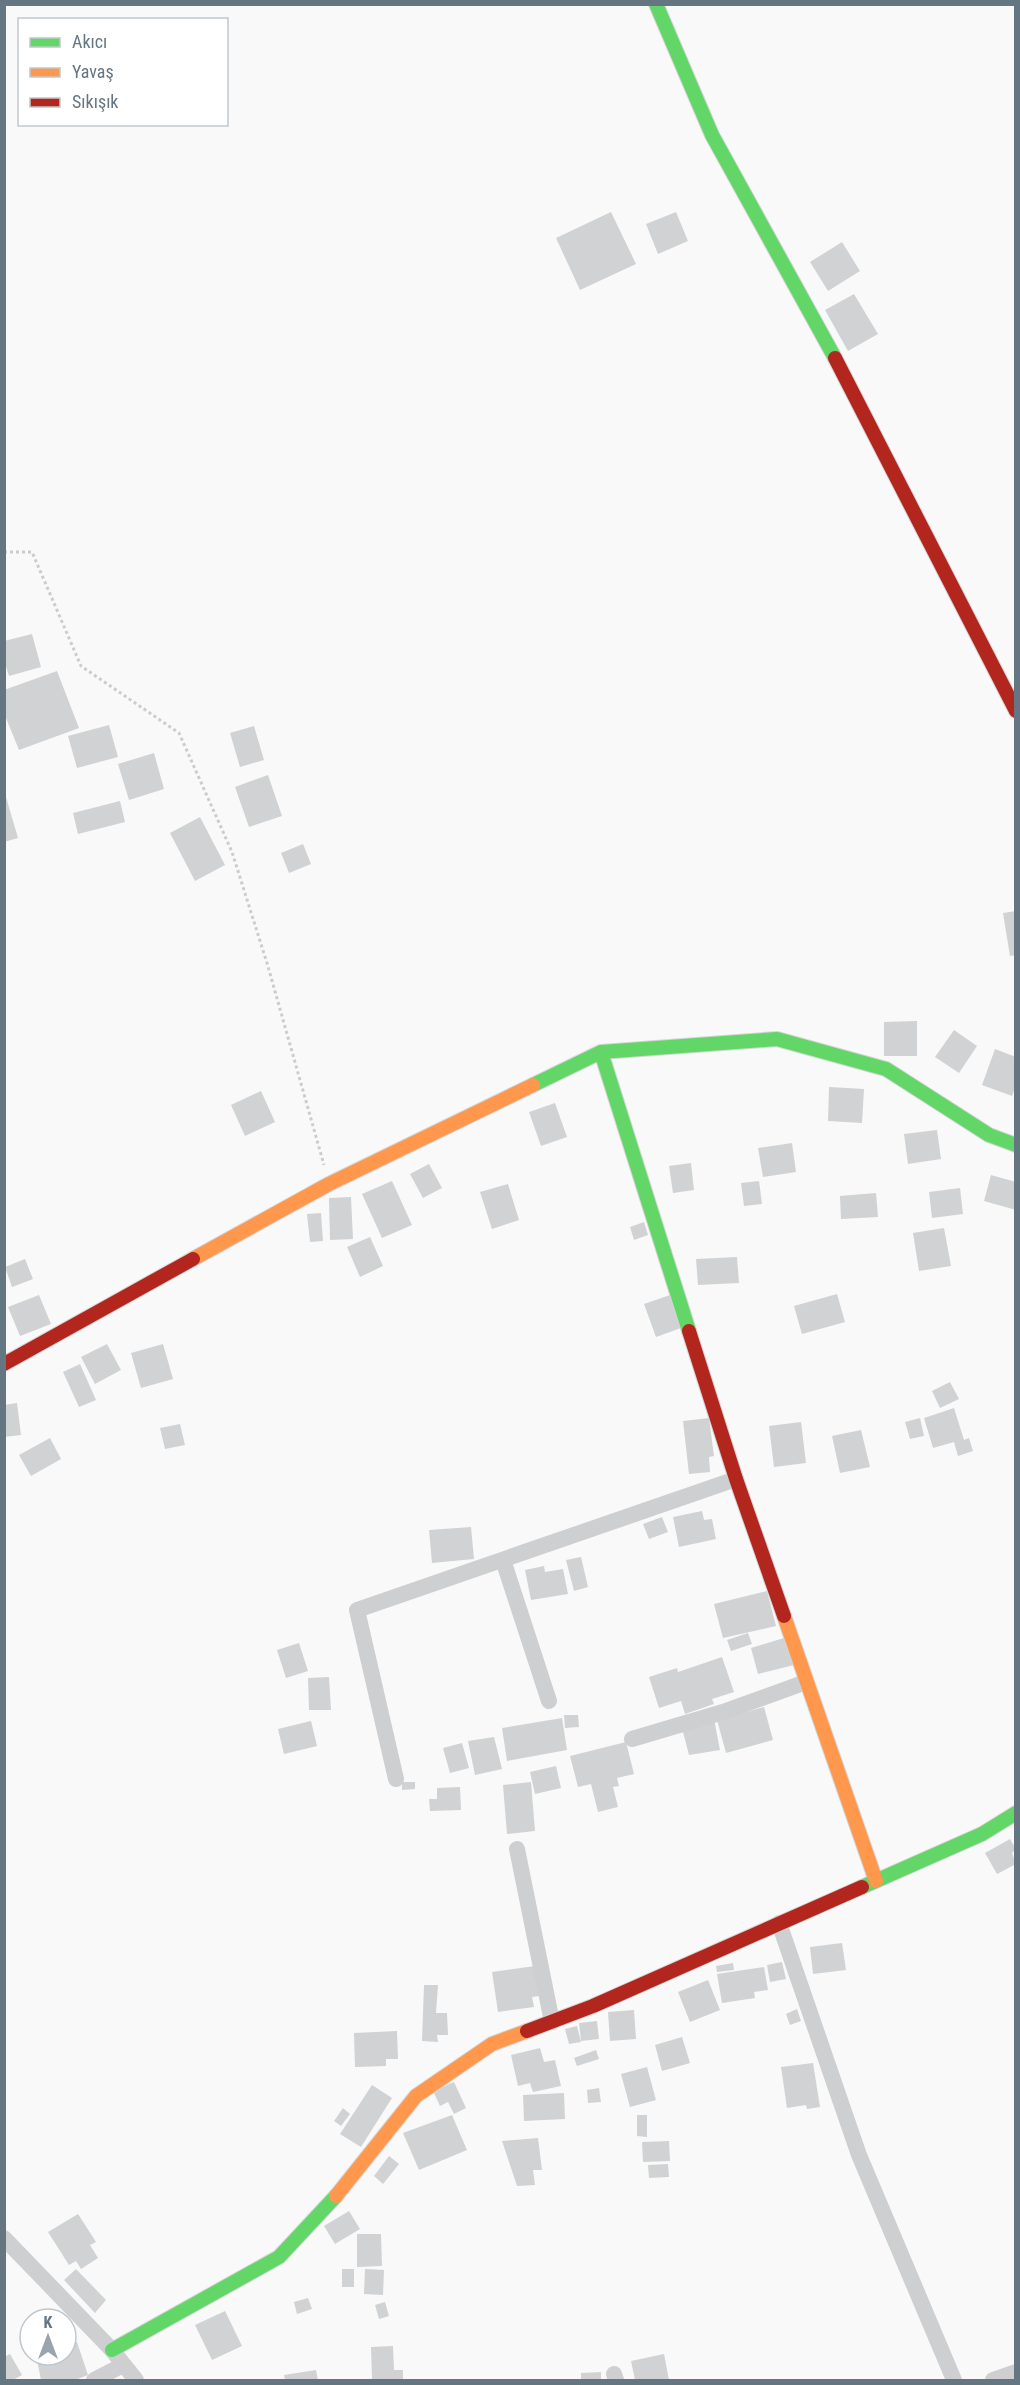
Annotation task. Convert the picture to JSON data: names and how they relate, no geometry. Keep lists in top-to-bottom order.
{
  "legend": ["Akıcı", "Yavaş", "Sıkışık"],
  "north": "top"
}
